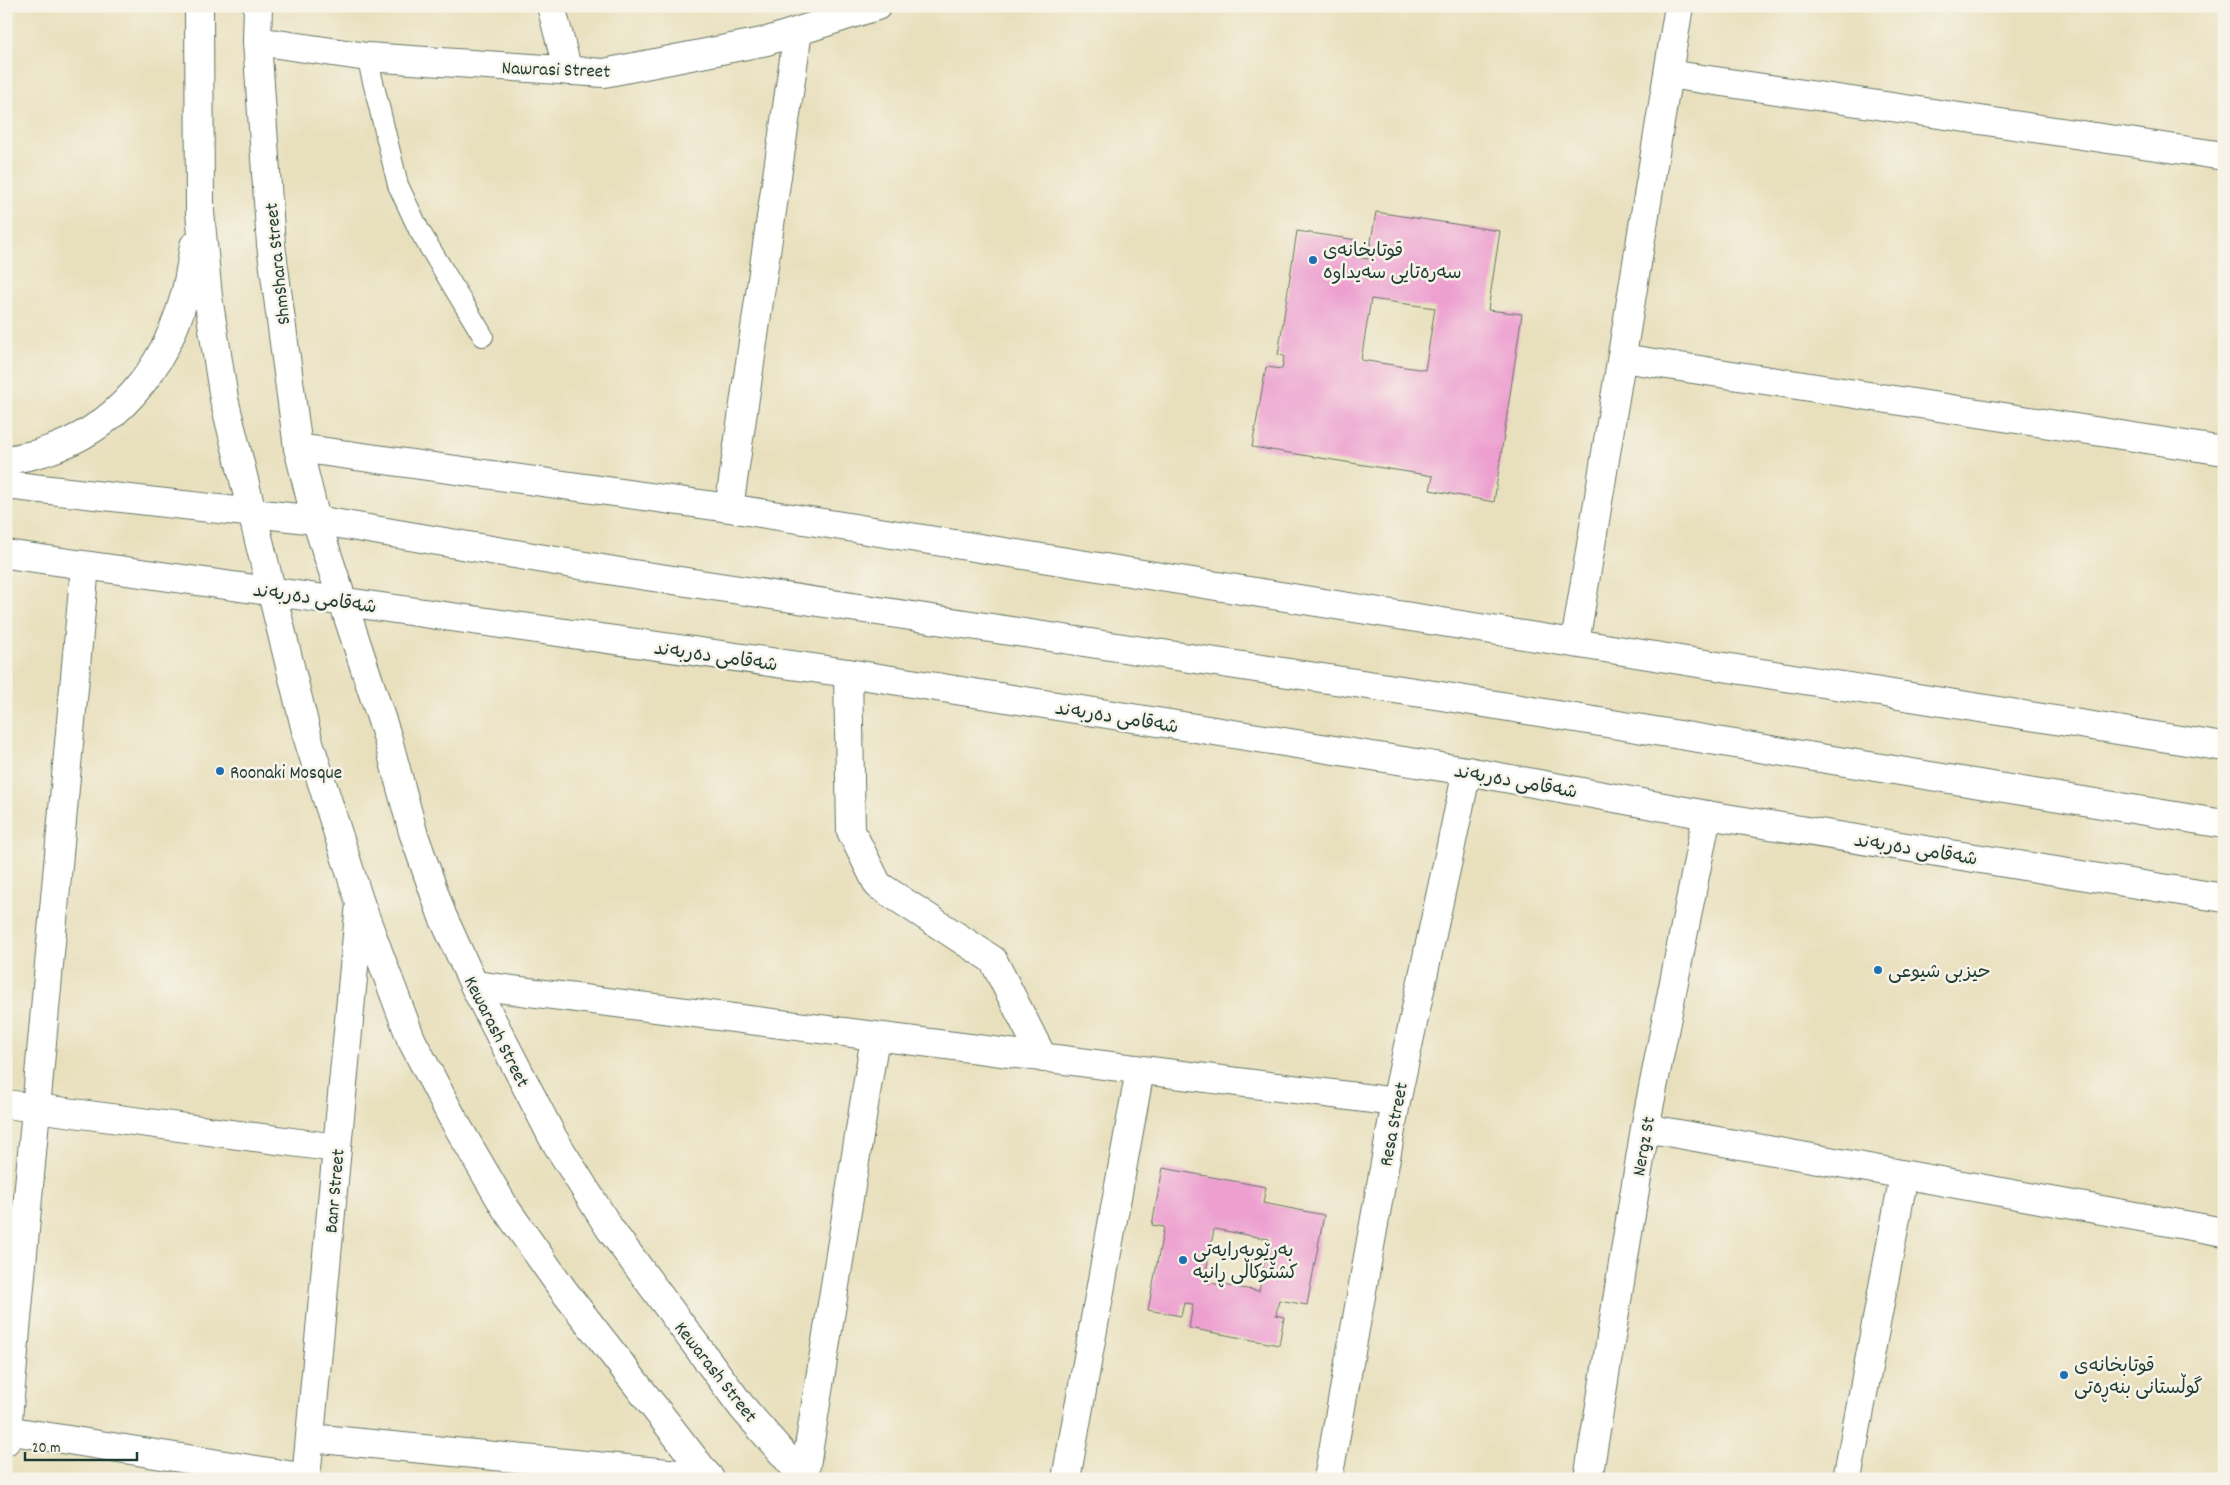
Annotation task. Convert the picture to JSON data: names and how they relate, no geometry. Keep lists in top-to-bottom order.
{
  "streets": {
    "main road": [
      "Nawrasi Street",
      "ShmShara Street",
      "شەقامی دەربەند",
      "Kewarash Street",
      "Resa Street",
      "Nergz St",
      "Banr Street"
    ]
  },
  "crossings": [
    ["Nawrasi Street", "ShmShara Street"],
    ["ShmShara Street", "Kewarash Street"],
    ["شەقامی دەربەند", "Kewarash Street"],
    ["شەقامی دەربەند", "Resa Street"],
    ["شەقامی دەربەند", "Nergz St"]
  ],
  "places": [
    "قوتابخانەی سەرەتایی سەیداوە",
    "Roonaki Mosque",
    "حیزبی شیوعی",
    "بەڕێوبەرایەتی کشتوکاڵی ڕانیە",
    "قوتابخانه‌ی گوڵستانی بنه‌ڕه‌تی"
  ],
  "scale_bar": "20 m"
}
